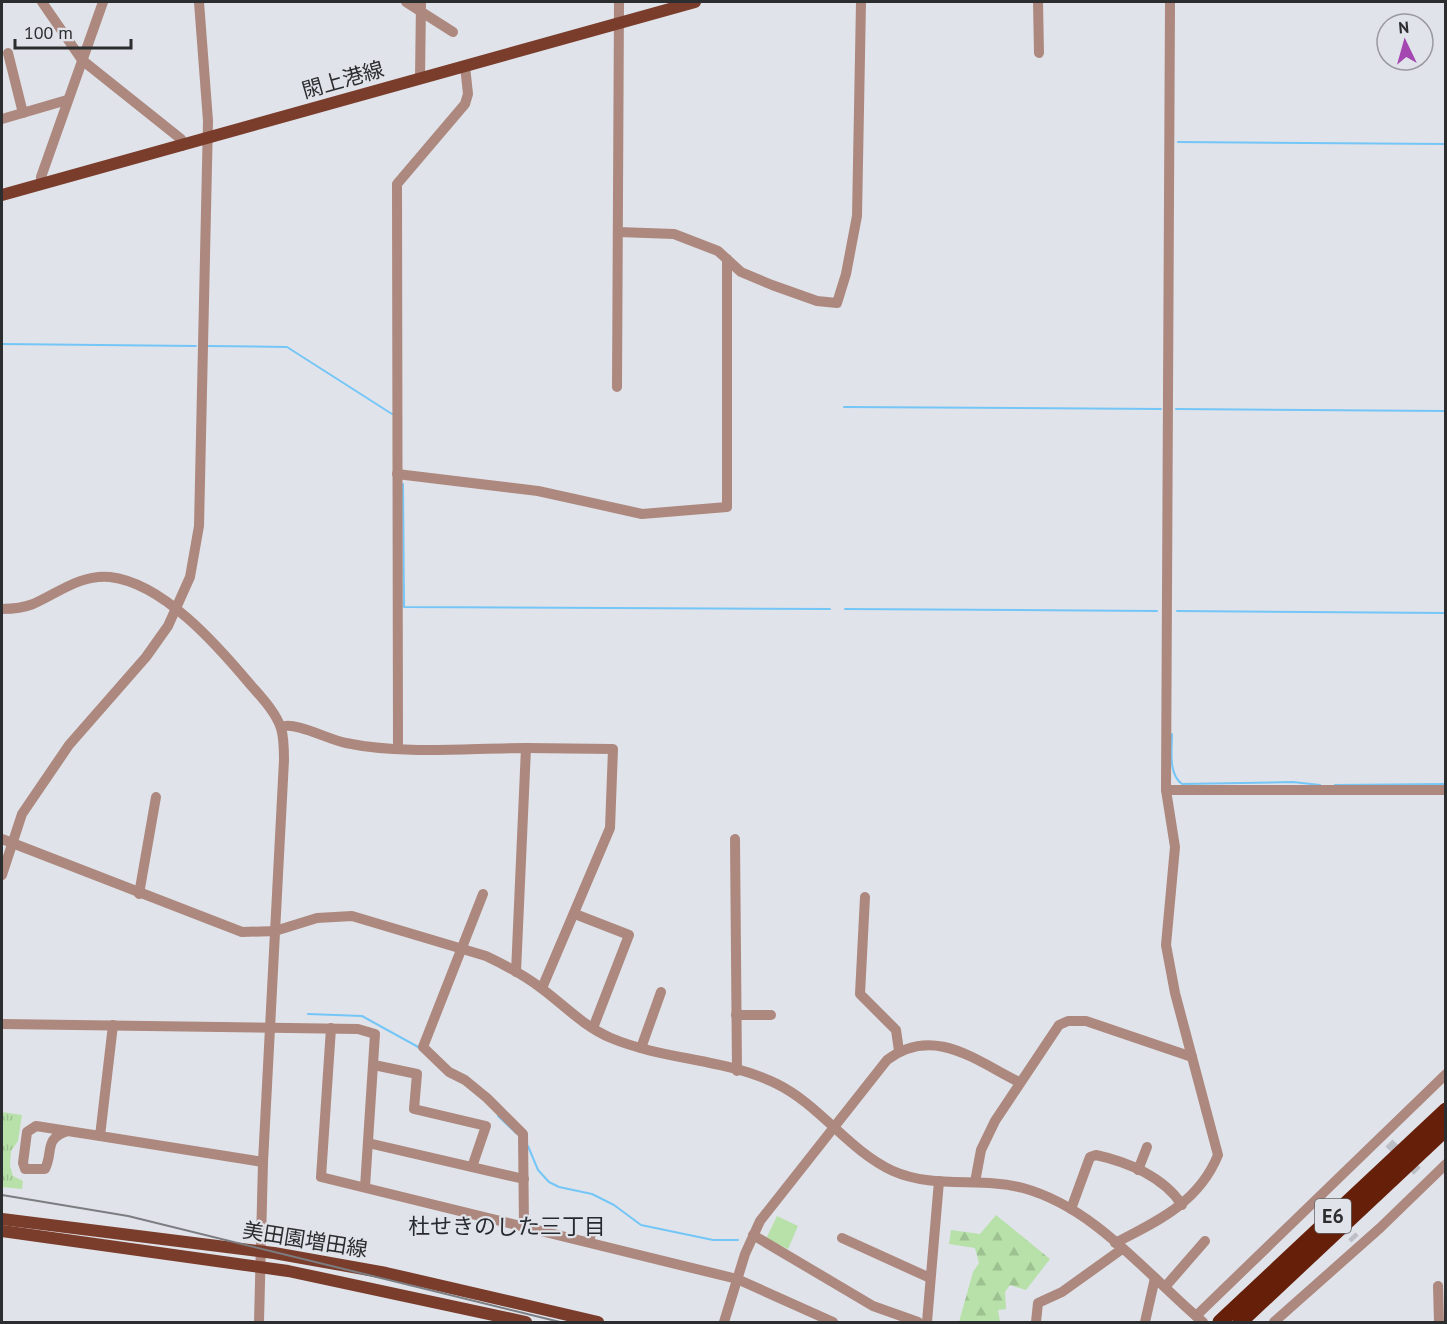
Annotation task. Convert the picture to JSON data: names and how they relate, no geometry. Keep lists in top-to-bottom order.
{
  "streets": {
    "highway": ["E6"],
    "main road": ["閖上港線", "美田園増田線"]
  },
  "districts": ["杜せきのした三丁目"],
  "scale_bar": "100 m",
  "north": "top"
}
